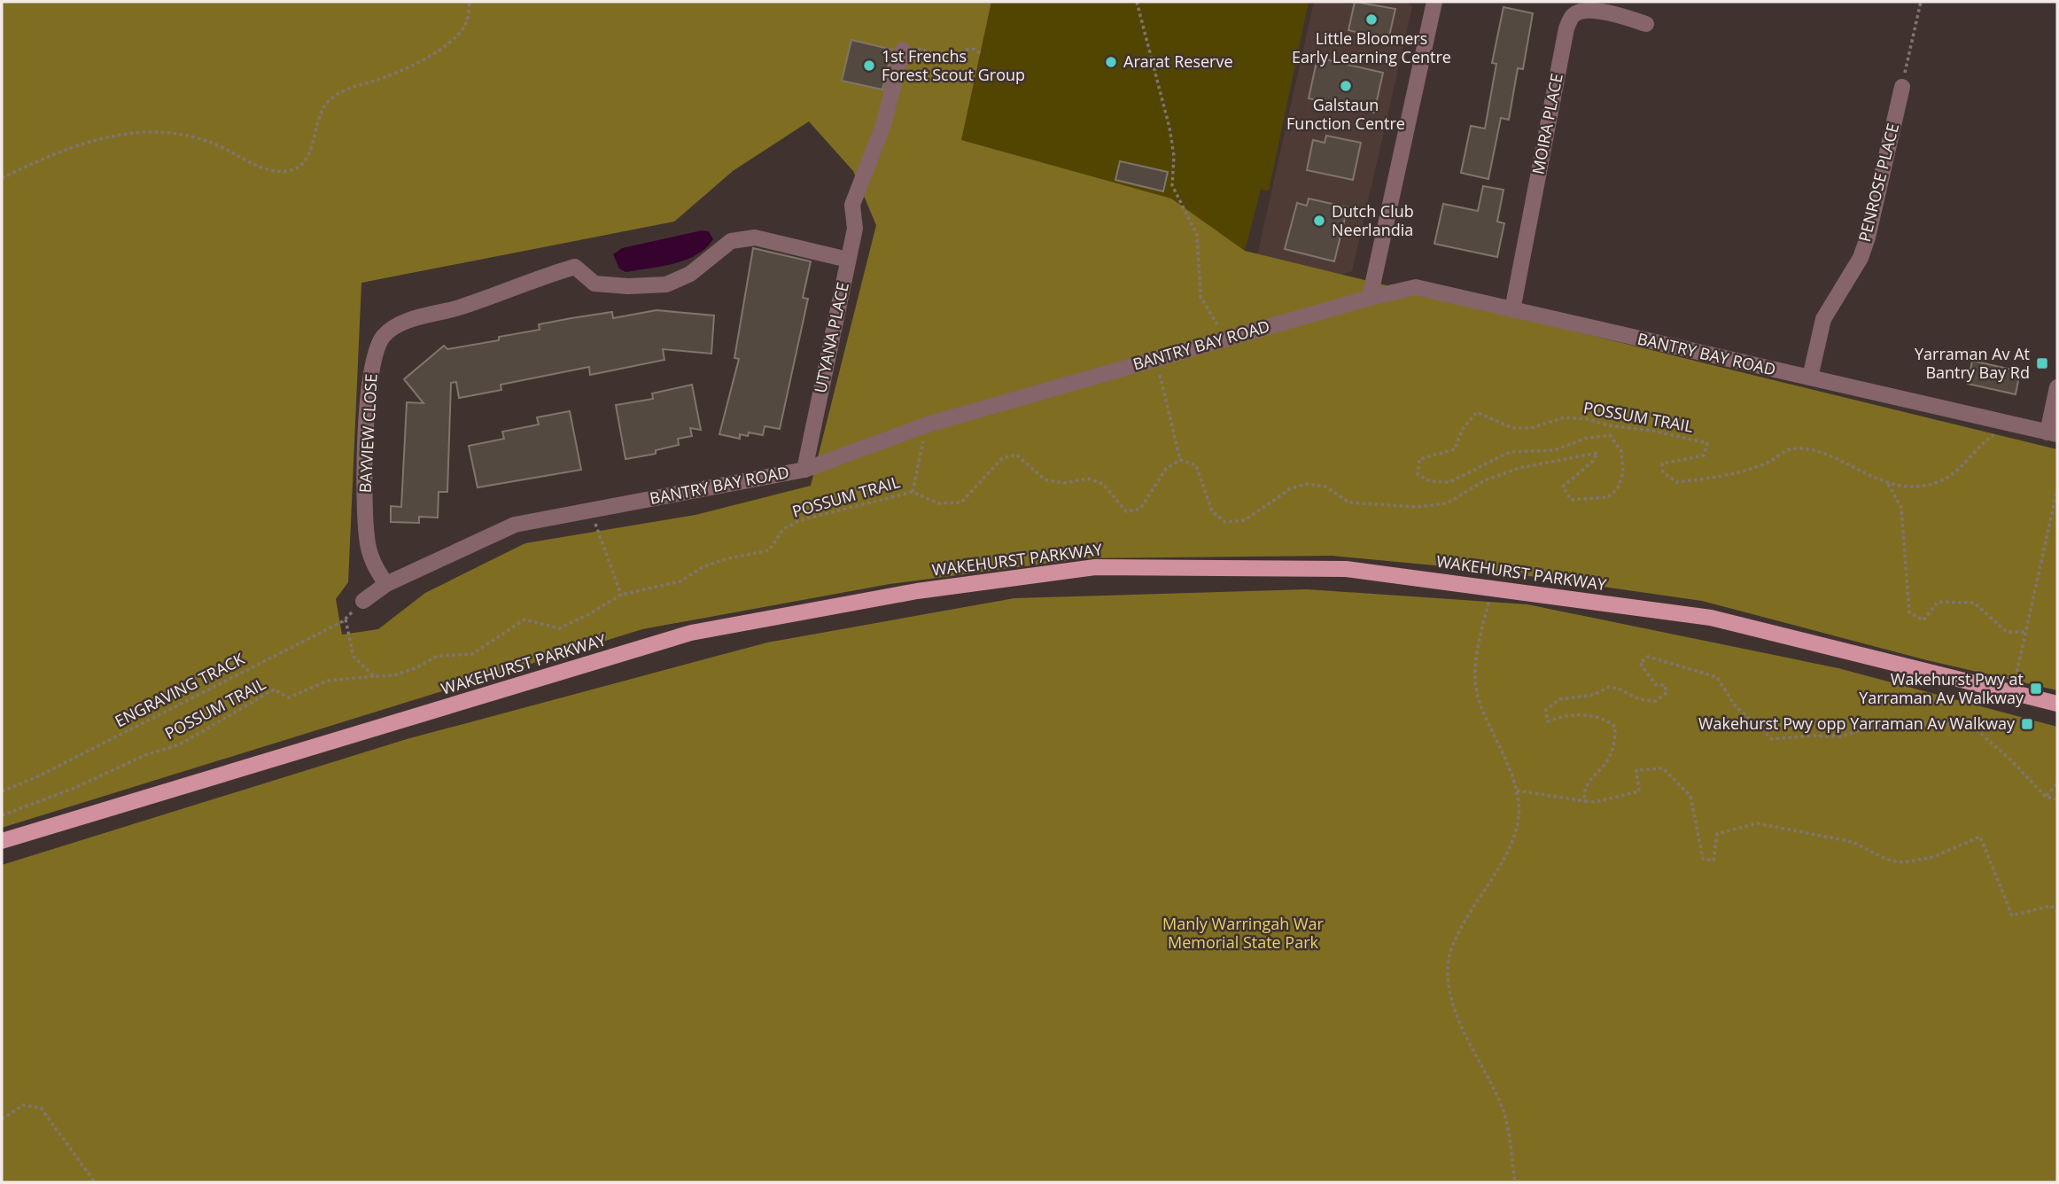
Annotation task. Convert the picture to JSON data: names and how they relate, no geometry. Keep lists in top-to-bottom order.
{
  "streets": {
    "main road": ["WAKEHURST PARKWAY"],
    "street": [
      "MOIRA PLACE",
      "PENROSE PLACE",
      "UTYANA PLACE",
      "BANTRY BAY ROAD",
      "BAYVIEW CLOSE"
    ],
    "path": ["POSSUM TRAIL", "ENGRAVING TRACK"]
  },
  "crossings": [
    ["MOIRA PLACE", "BANTRY BAY ROAD"],
    ["PENROSE PLACE", "BANTRY BAY ROAD"],
    ["UTYANA PLACE", "BANTRY BAY ROAD"],
    ["UTYANA PLACE", "BAYVIEW CLOSE"],
    ["BANTRY BAY ROAD", "POSSUM TRAIL"],
    ["BANTRY BAY ROAD", "BAYVIEW CLOSE"],
    ["BANTRY BAY ROAD", "ENGRAVING TRACK"]
  ],
  "parks": ["Manly Warringah War Memorial State Park"],
  "places": {
    "other": [
      "Little Bloomers Early Learning Centre",
      "Ararat Reserve",
      "1st Frenchs Forest Scout Group",
      "Galstaun Function Centre",
      "Dutch Club Neerlandia"
    ],
    "transit": ["Yarraman Av At Bantry Bay Rd", "Wakehurst Pwy at Yarraman Av Walkway", "Wakehurst Pwy opp Yarraman Av Walkway"]
  }
}
